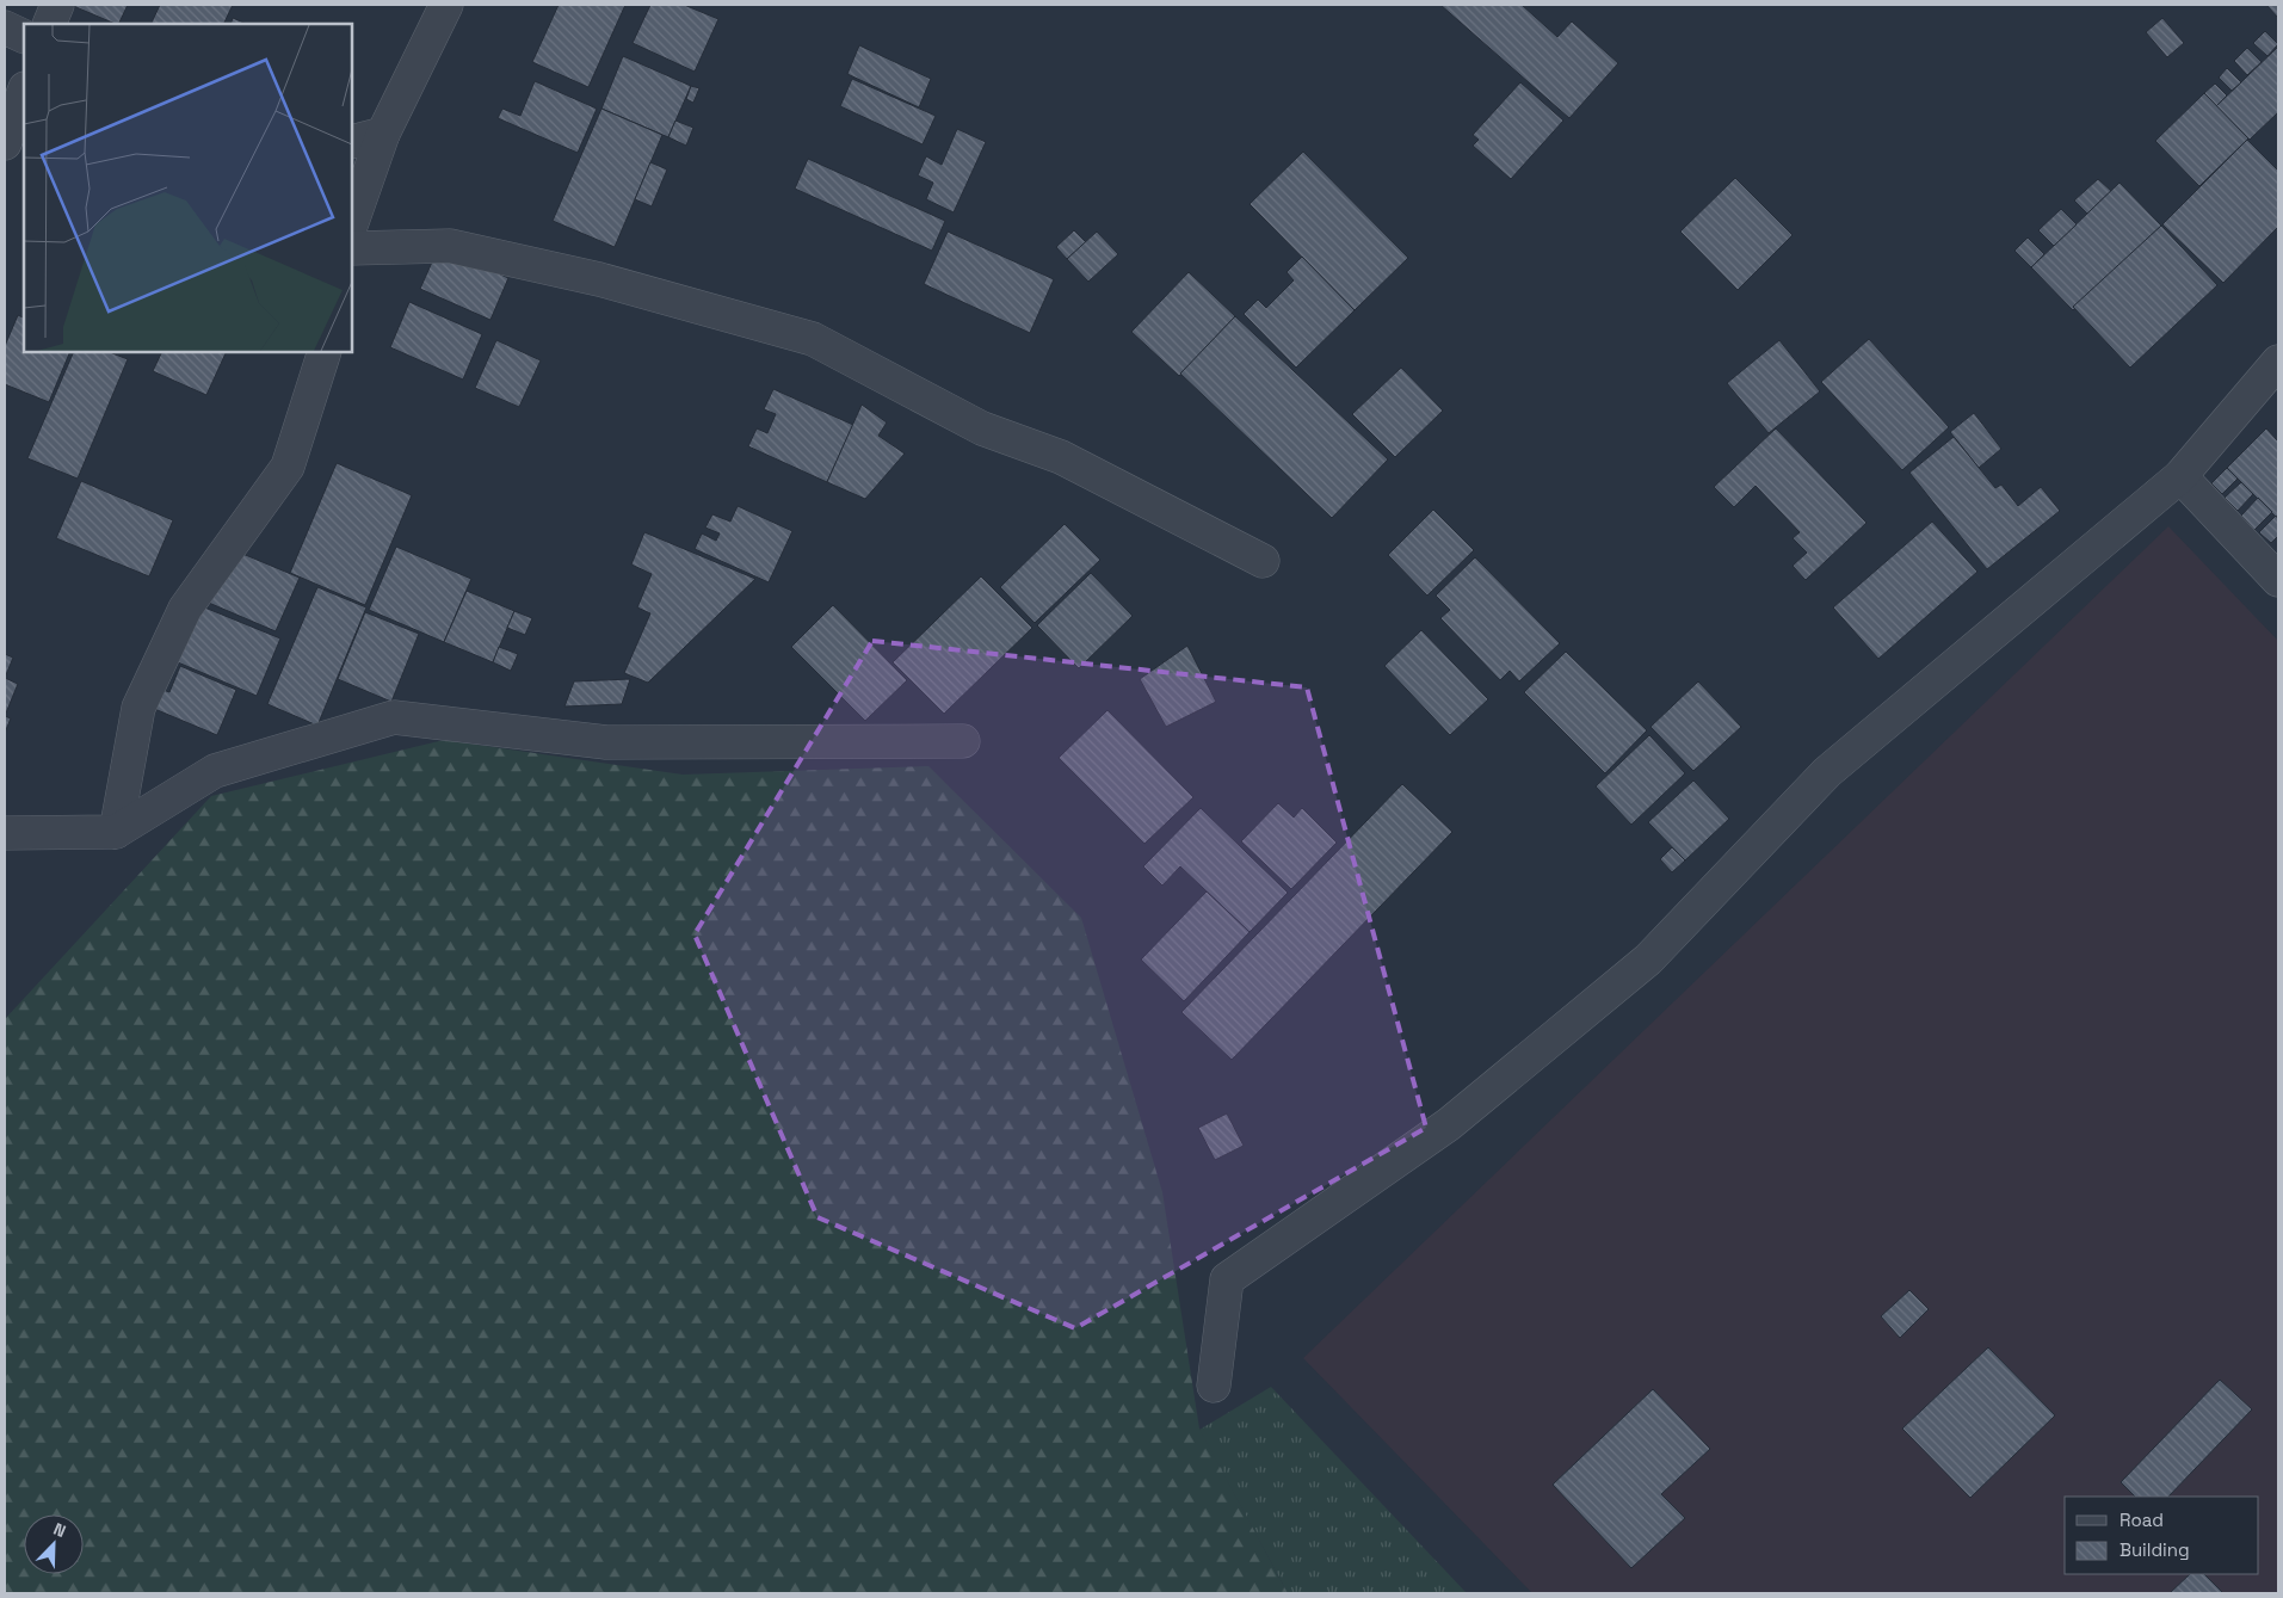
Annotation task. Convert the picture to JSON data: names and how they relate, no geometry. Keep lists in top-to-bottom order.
{
  "legend": ["Road", "Building"],
  "north": "top right"
}
